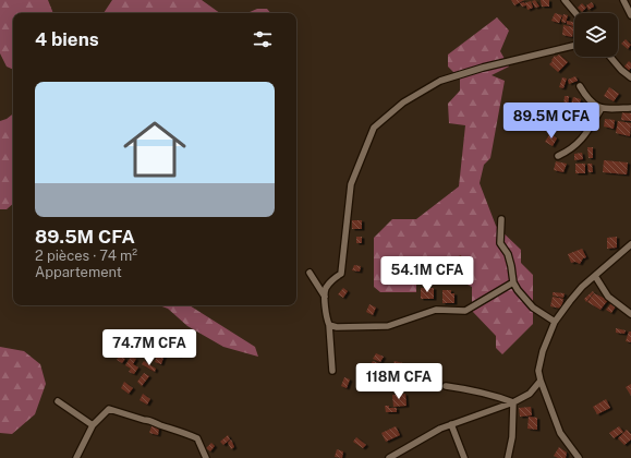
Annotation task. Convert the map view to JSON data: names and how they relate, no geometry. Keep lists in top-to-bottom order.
{
  "page": {
    "heading": "4 biens",
    "list": [
      {
        "name": "89.5M CFA",
        "note": "2 pièces · 74 m² · Appartement"
      }
    ],
    "price": [
      "89.5M CFA",
      "54.1M CFA",
      "74.7M CFA",
      "118M CFA"
    ]
  }
}
